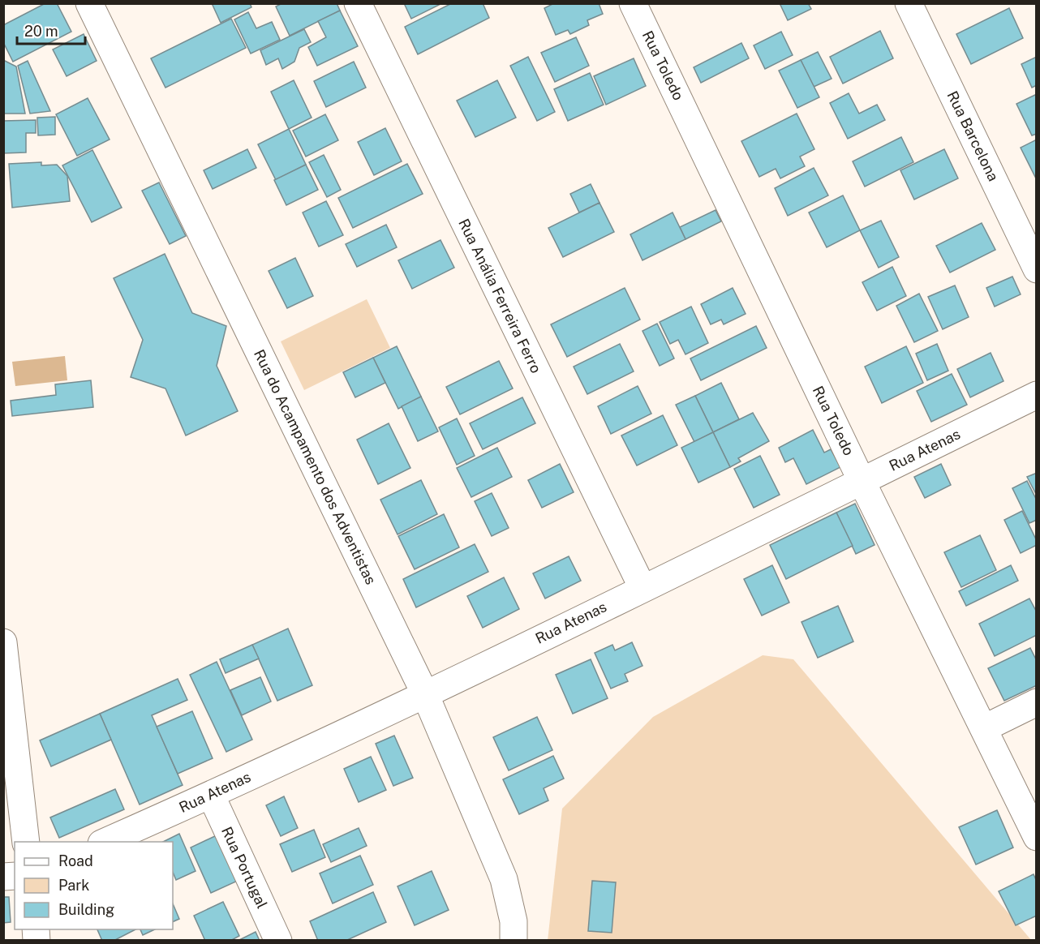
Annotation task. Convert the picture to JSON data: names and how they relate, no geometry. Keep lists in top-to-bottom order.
{
  "streets": {
    "street": [
      "Rua Toledo",
      "Rua Barcelona",
      "Rua Anália Ferreira Ferro",
      "Rua Atenas",
      "Rua do Acampamento dos Adventistas",
      "Rua Portugal"
    ]
  },
  "crossings": [
    ["Rua Toledo", "Rua Atenas"],
    ["Rua Anália Ferreira Ferro", "Rua Atenas"],
    ["Rua Atenas", "Rua do Acampamento dos Adventistas"],
    ["Rua Atenas", "Rua Portugal"]
  ],
  "legend": ["Road", "Park", "Building"],
  "scale_bar": "20 m"
}
